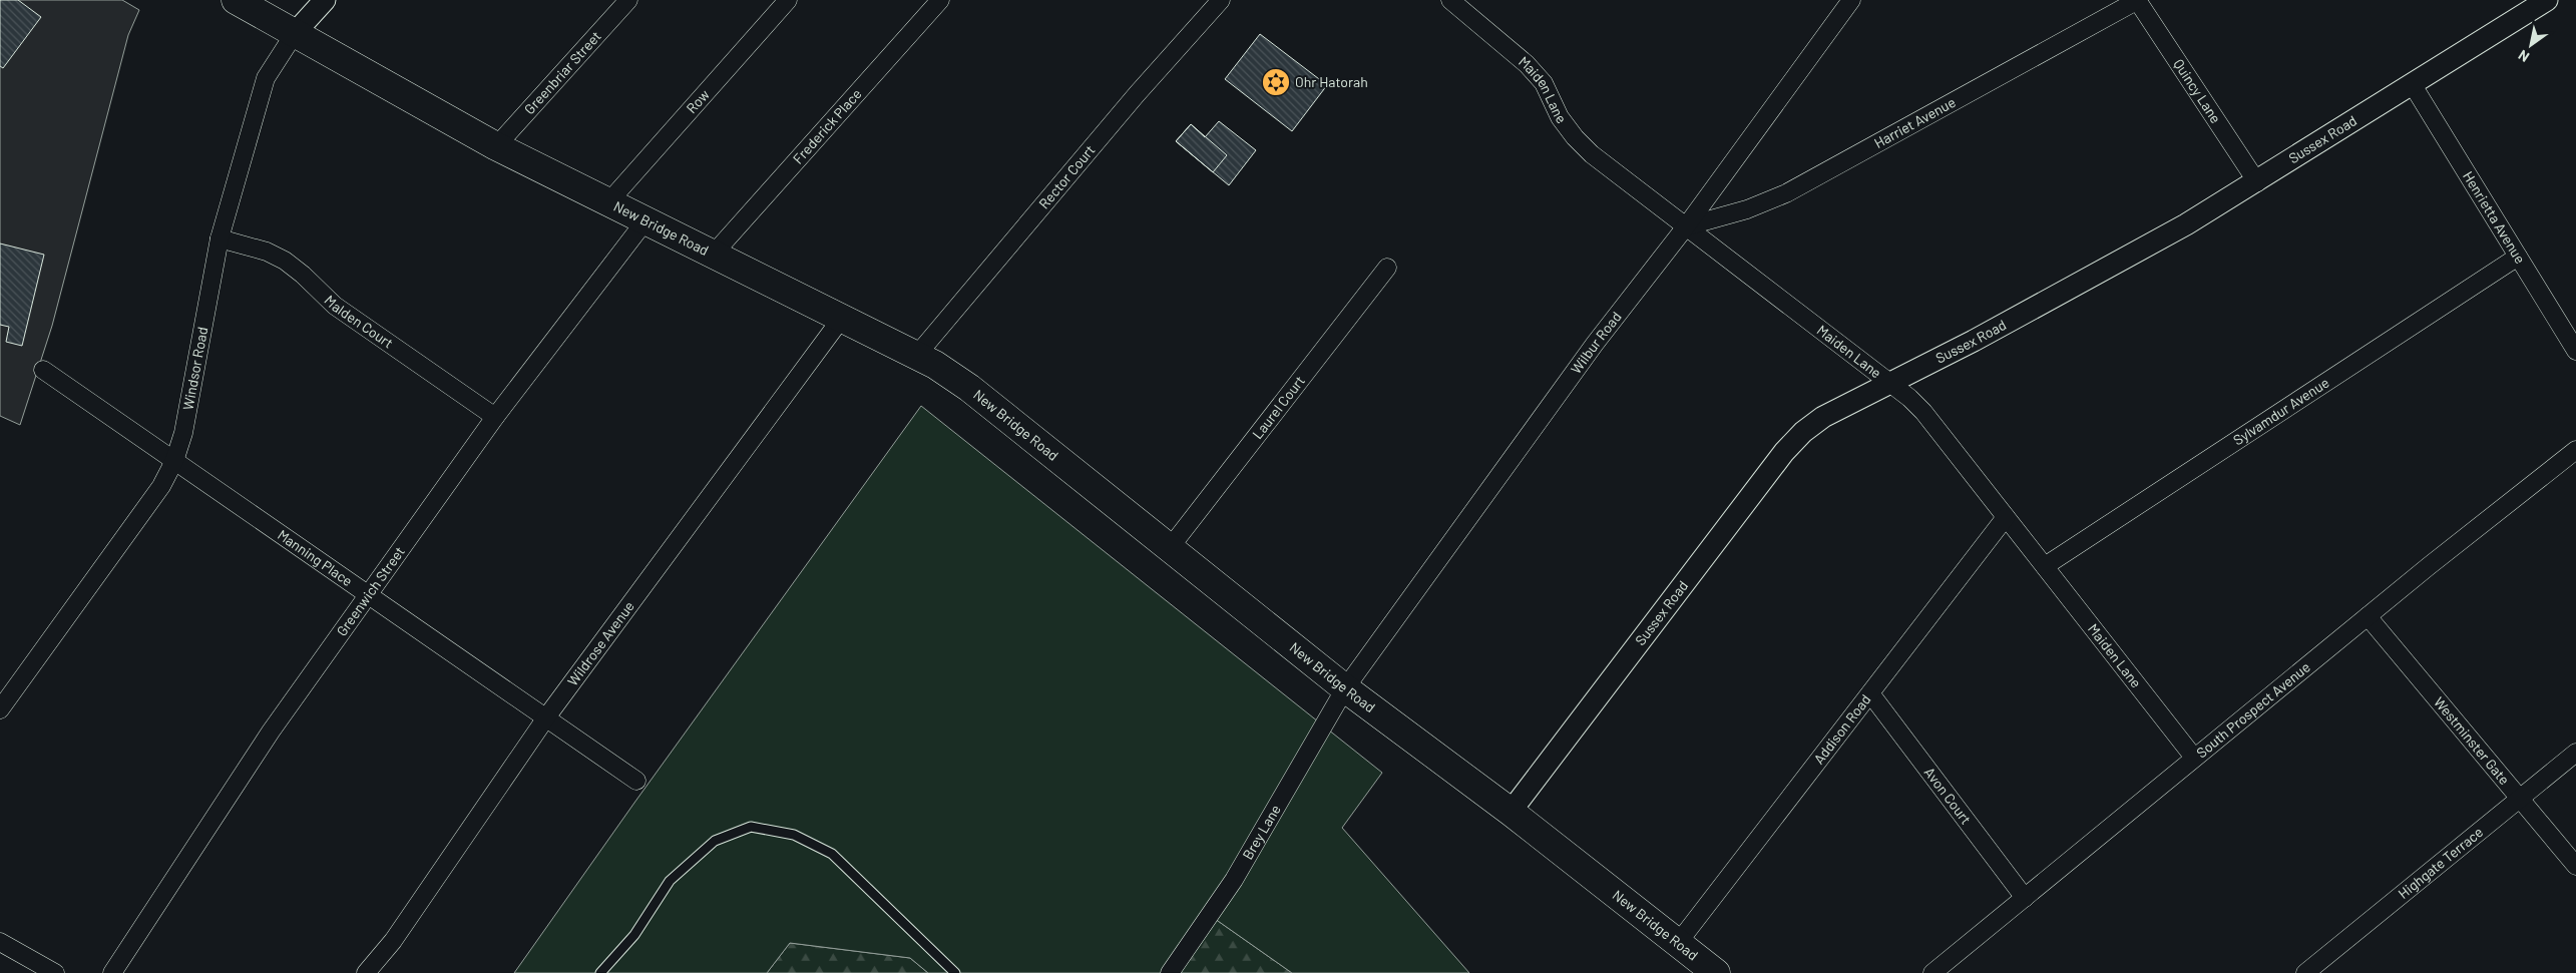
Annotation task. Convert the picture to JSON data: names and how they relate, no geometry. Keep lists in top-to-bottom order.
{
  "streets": {
    "main road": ["New Bridge Road"],
    "street": [
      "Greenbriar Street",
      "Maiden Lane",
      "Quincy Lane",
      "Row",
      "Harriet Avenue",
      "Frederick Place",
      "Sussex Road",
      "Rector Court",
      "Henrietta Avenue",
      "Malden Court",
      "Wilbur Road",
      "Windsor Road",
      "Laurel Court",
      "Sylvamdur Avenue",
      "Manning Place",
      "Greenwich Street",
      "Wildrose Avenue",
      "South Prospect Avenue",
      "Addison Road",
      "Westminster Gate",
      "Avon Court",
      "Brey Lane",
      "Highgate Terrace"
    ]
  },
  "crossings": [
    ["Greenbriar Street", "New Bridge Road"],
    ["Maiden Lane", "Harriet Avenue"],
    ["Maiden Lane", "Sussex Road"],
    ["Maiden Lane", "Wilbur Road"],
    ["Maiden Lane", "Sylvamdur Avenue"],
    ["Maiden Lane", "South Prospect Avenue"],
    ["Maiden Lane", "Addison Road"],
    ["Quincy Lane", "Harriet Avenue"],
    ["Quincy Lane", "Sussex Road"],
    ["Row", "New Bridge Road"],
    ["Harriet Avenue", "Wilbur Road"],
    ["Frederick Place", "New Bridge Road"],
    ["Sussex Road", "Henrietta Avenue"],
    ["Sussex Road", "New Bridge Road"],
    ["Rector Court", "New Bridge Road"],
    ["Henrietta Avenue", "Sylvamdur Avenue"],
    ["New Bridge Road", "Wilbur Road"],
    ["New Bridge Road", "Windsor Road"],
    ["New Bridge Road", "Laurel Court"],
    ["New Bridge Road", "Greenwich Street"],
    ["New Bridge Road", "Wildrose Avenue"],
    ["New Bridge Road", "Addison Road"],
    ["New Bridge Road", "Brey Lane"],
    ["Malden Court", "Windsor Road"],
    ["Malden Court", "Greenwich Street"],
    ["Wilbur Road", "Brey Lane"],
    ["Windsor Road", "Manning Place"],
    ["Manning Place", "Greenwich Street"],
    ["Manning Place", "Wildrose Avenue"],
    ["South Prospect Avenue", "Westminster Gate"],
    ["South Prospect Avenue", "Avon Court"],
    ["Addison Road", "Avon Court"],
    ["Westminster Gate", "Highgate Terrace"]
  ],
  "places": {
    "synagogue": ["Ohr Hatorah"]
  },
  "north": "bottom left"
}
